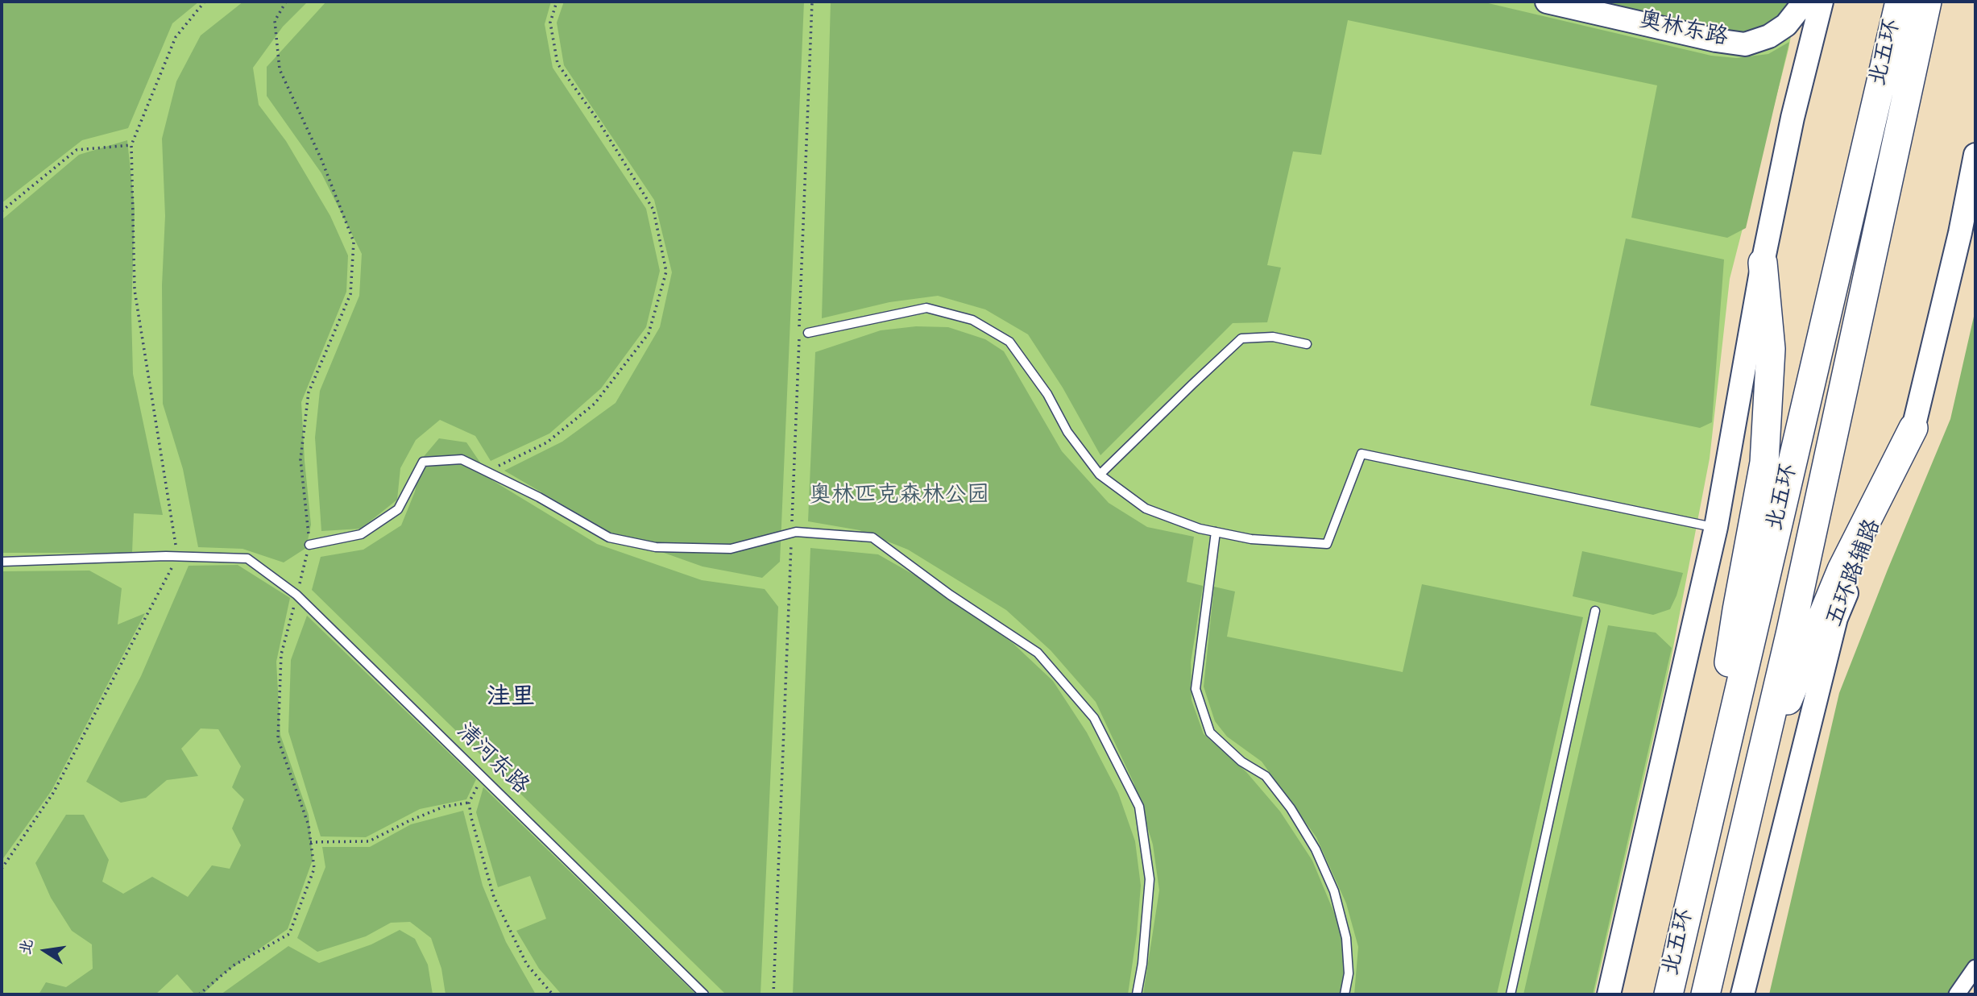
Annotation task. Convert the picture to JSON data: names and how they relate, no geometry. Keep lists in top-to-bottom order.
{
  "streets": {
    "highway": ["北五环"],
    "street": ["奥林东路", "五环路辅路"],
    "lane": ["清河东路"]
  },
  "districts": ["洼里"],
  "parks": ["奥林匹克森林公园"],
  "north": "left"
}
